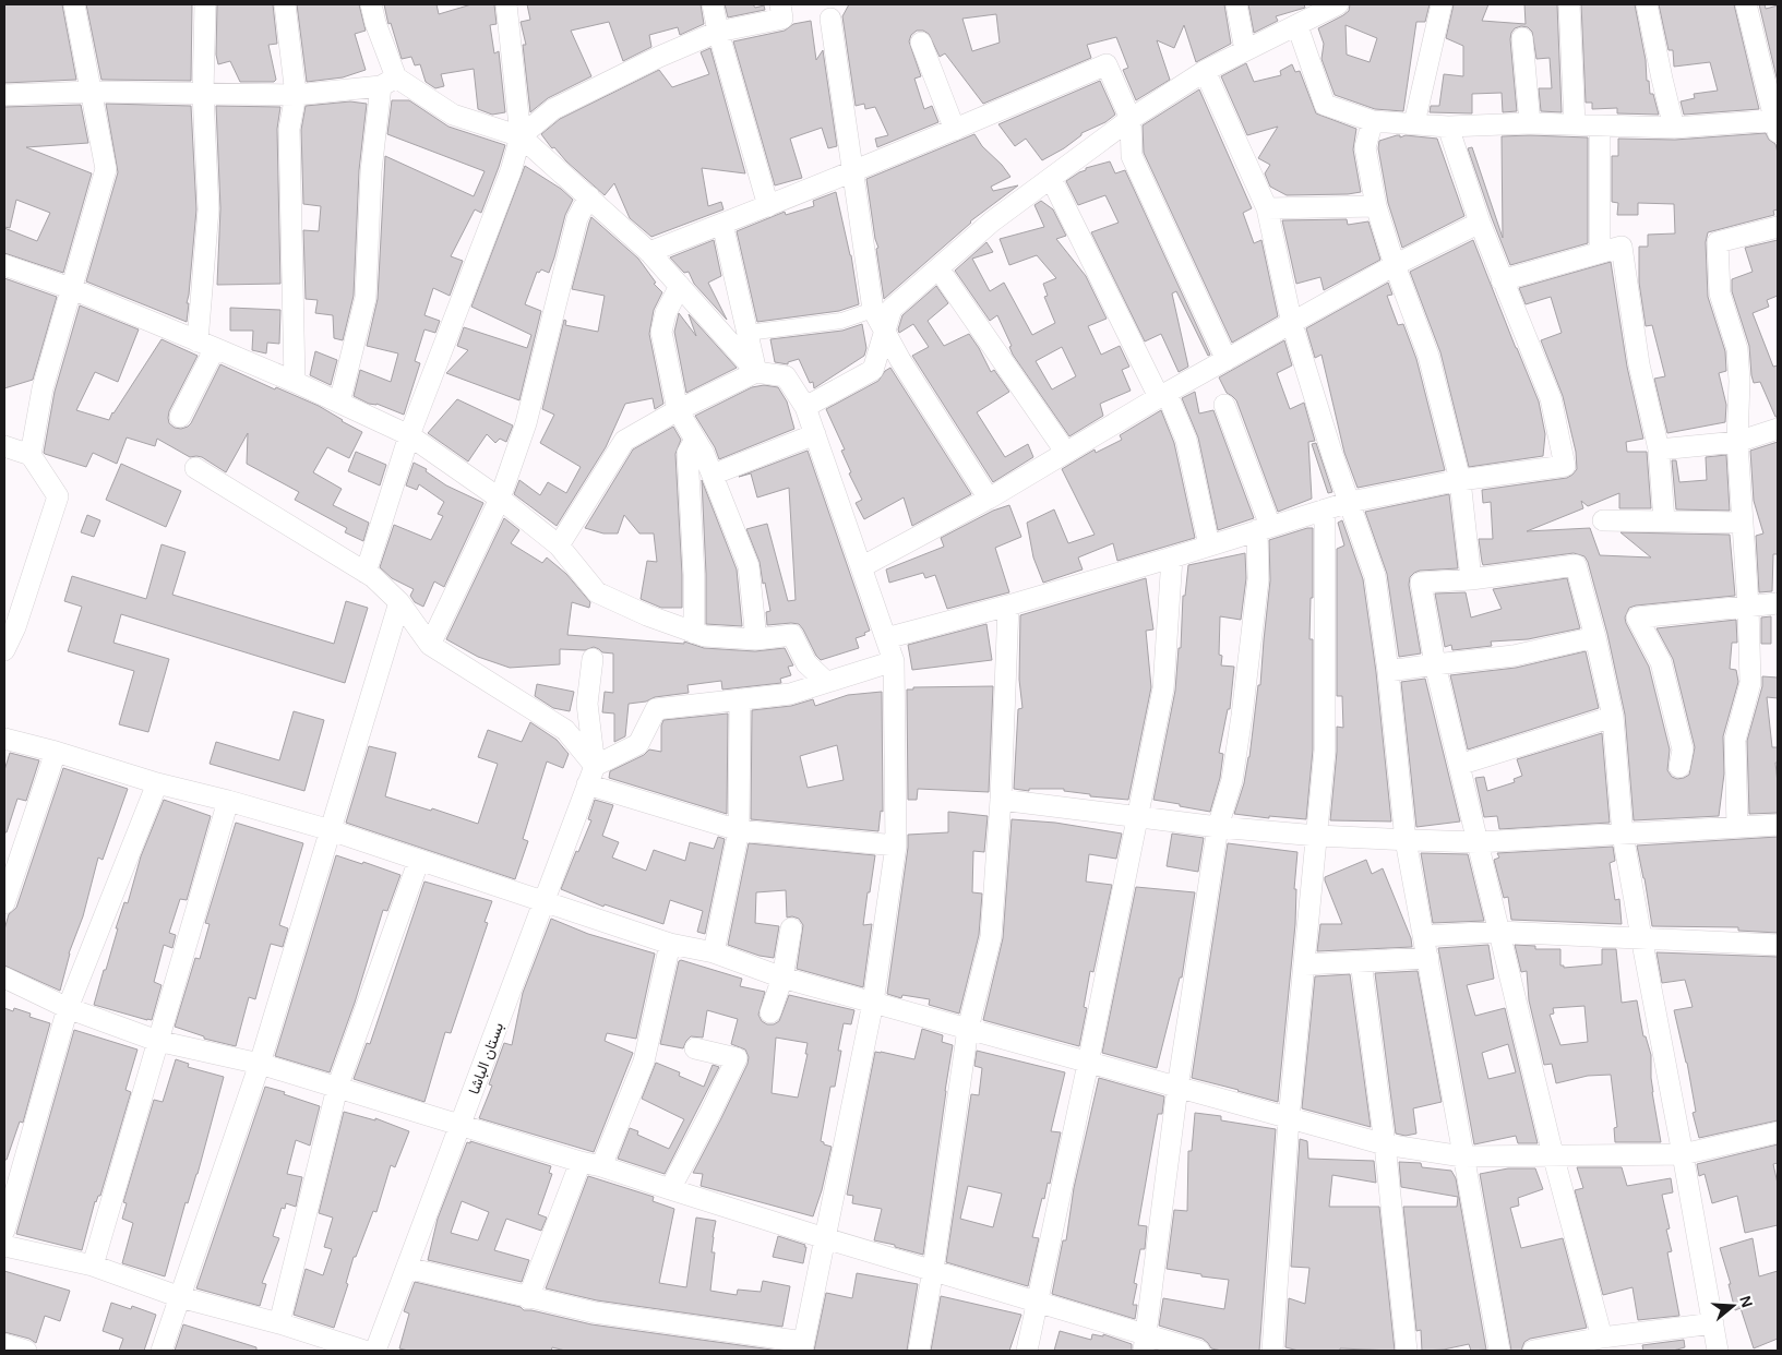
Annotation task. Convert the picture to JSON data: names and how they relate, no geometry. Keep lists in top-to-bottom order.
{
  "streets": {
    "street": ["بستان الباشا"]
  },
  "north": "right"
}
